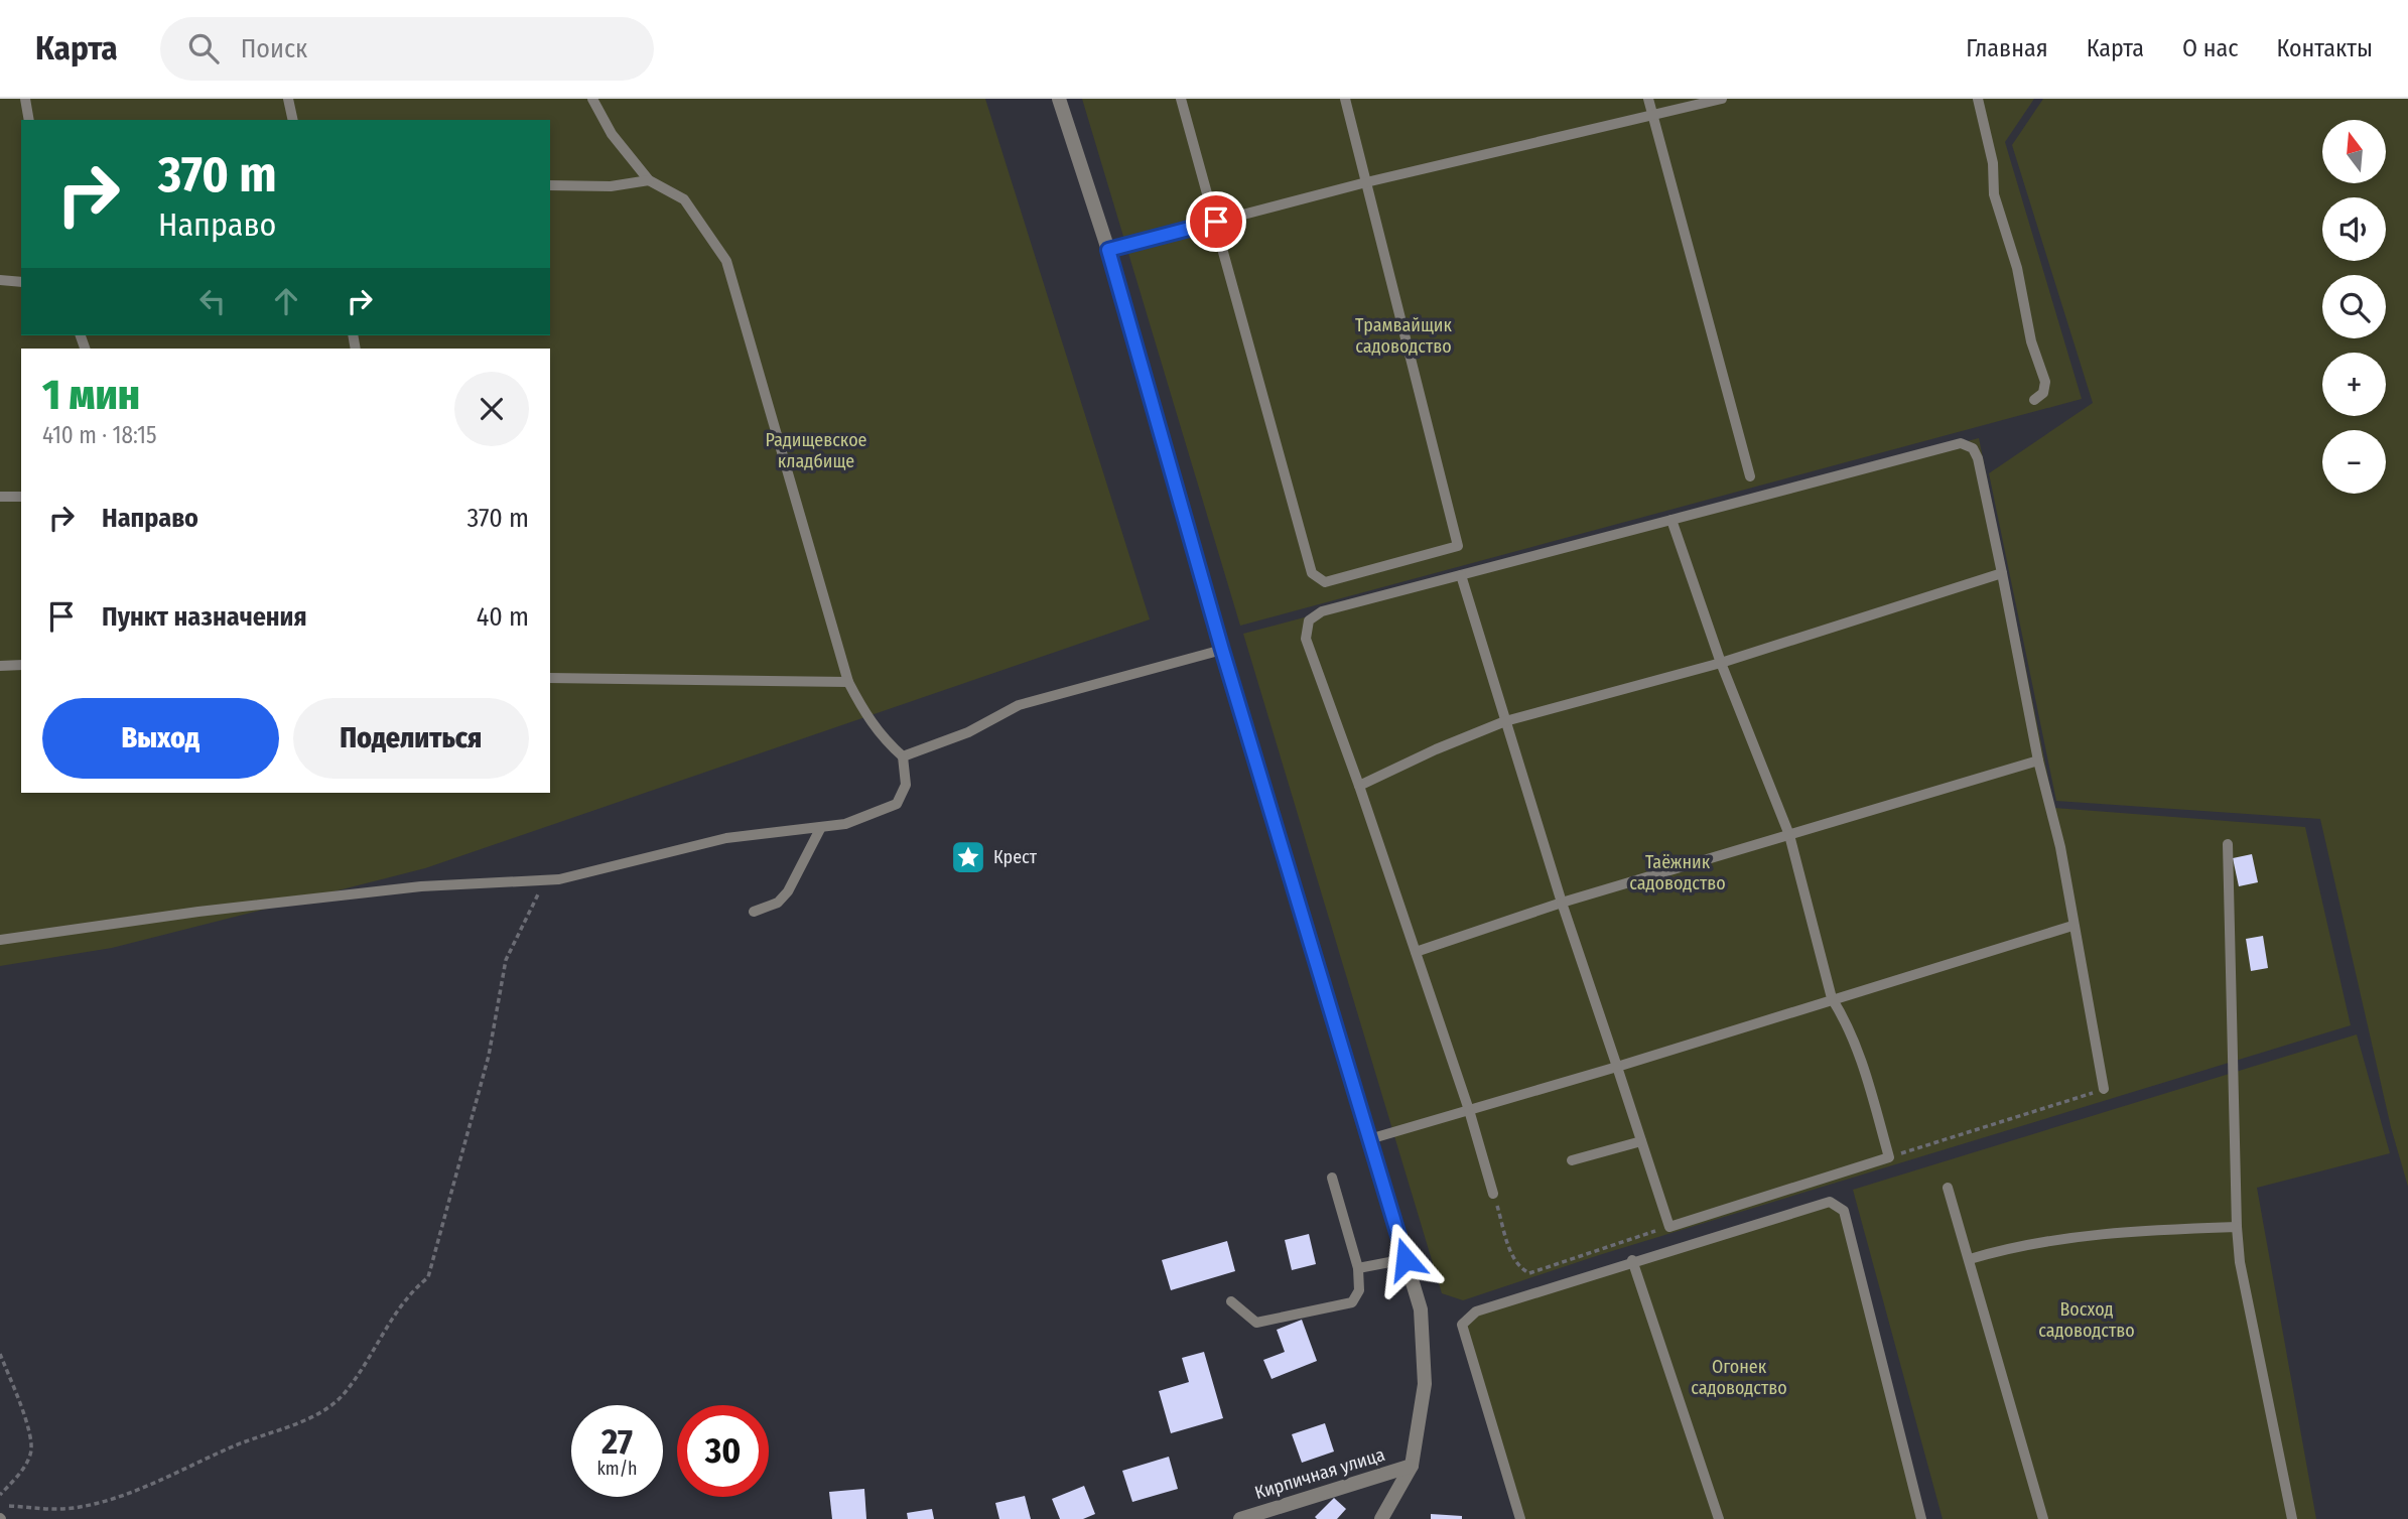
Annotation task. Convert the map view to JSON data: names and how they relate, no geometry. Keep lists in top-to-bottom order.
{
  "streets": {
    "street": ["Кирпичная улица"]
  },
  "parks": [
    "Трамвайщик садоводство",
    "Радищевское кладбище",
    "Таёжник садоводство",
    "Восход садоводство",
    "Огонек садоводство"
  ],
  "places": {
    "place": ["Крест"]
  },
  "north": "top",
  "page": {
    "header": "Карта",
    "search": "Поиск",
    "nav": [
      "Главная",
      "Карта",
      "О нас",
      "Контакты"
    ],
    "map_buttons": ["+", "−"],
    "turn": ["370 m", "Направо"],
    "heading": ["1 мин", "410 m · 18:15"],
    "list": [
      {
        "name": "Направо",
        "value": "370 m"
      },
      {
        "name": "Пункт назначения",
        "value": "40 m"
      }
    ],
    "buttons": ["Выход", "Поделиться"],
    "speed": "27 km/h",
    "limit": "30"
  }
}
